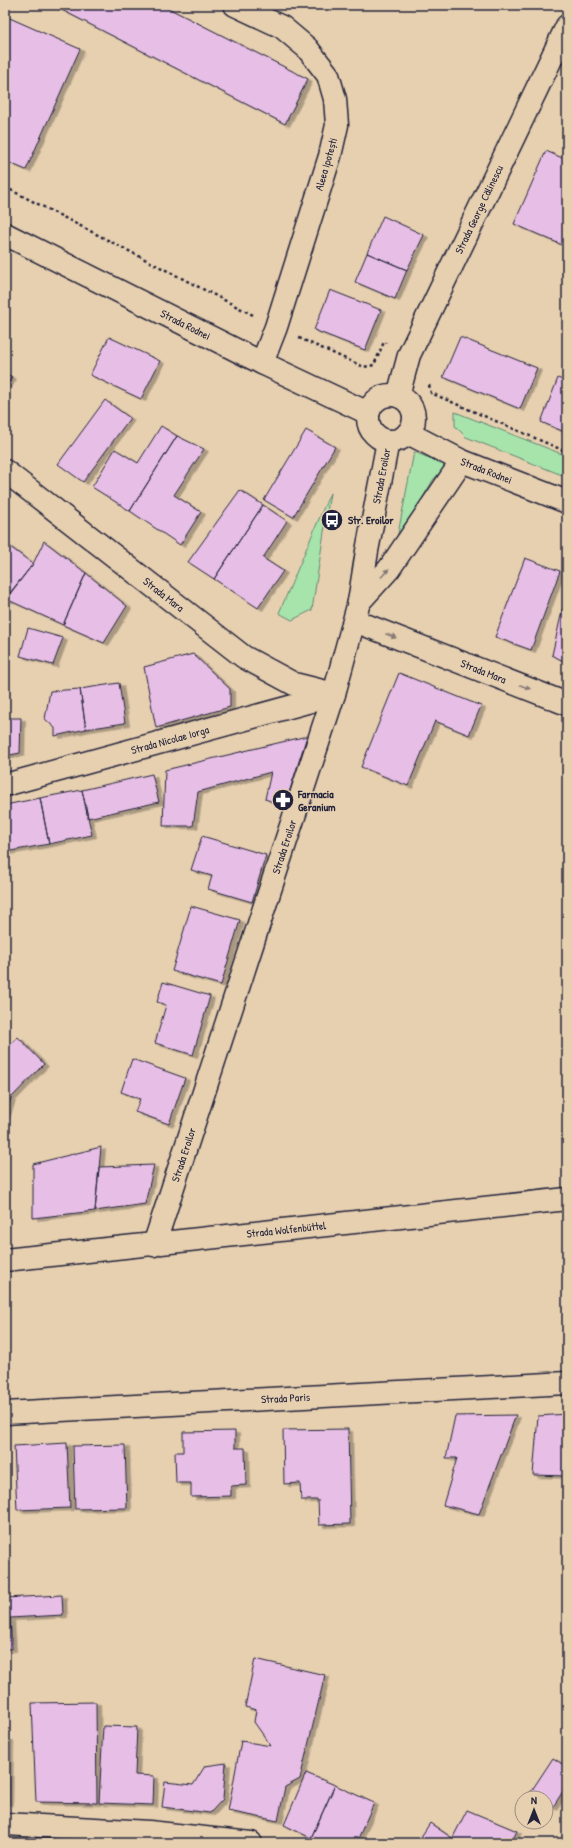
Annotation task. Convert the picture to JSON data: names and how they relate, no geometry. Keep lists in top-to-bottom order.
{
  "streets": {
    "street": [
      "Aleea Ipotești",
      "Strada George Călinescu",
      "Strada Rodnei",
      "Strada Eroilor",
      "Strada Mara",
      "Strada Nicolae Iorga",
      "Strada Wolfenbüttel",
      "Strada Paris"
    ]
  },
  "crossings": [
    ["Aleea Ipotești", "Strada Rodnei"],
    ["Strada George Călinescu", "Strada Rodnei"],
    ["Strada George Călinescu", "Strada Eroilor"],
    ["Strada Rodnei", "Strada Eroilor"],
    ["Strada Eroilor", "Strada Mara"],
    ["Strada Eroilor", "Strada Nicolae Iorga"],
    ["Strada Eroilor", "Strada Wolfenbüttel"],
    ["Strada Mara", "Strada Nicolae Iorga"]
  ],
  "one_way": ["Strada Mara"],
  "places": {
    "bus stop": ["Str. Eroilor"],
    "pharmacy": ["Farmacia Geranium"]
  },
  "north": "top"
}
